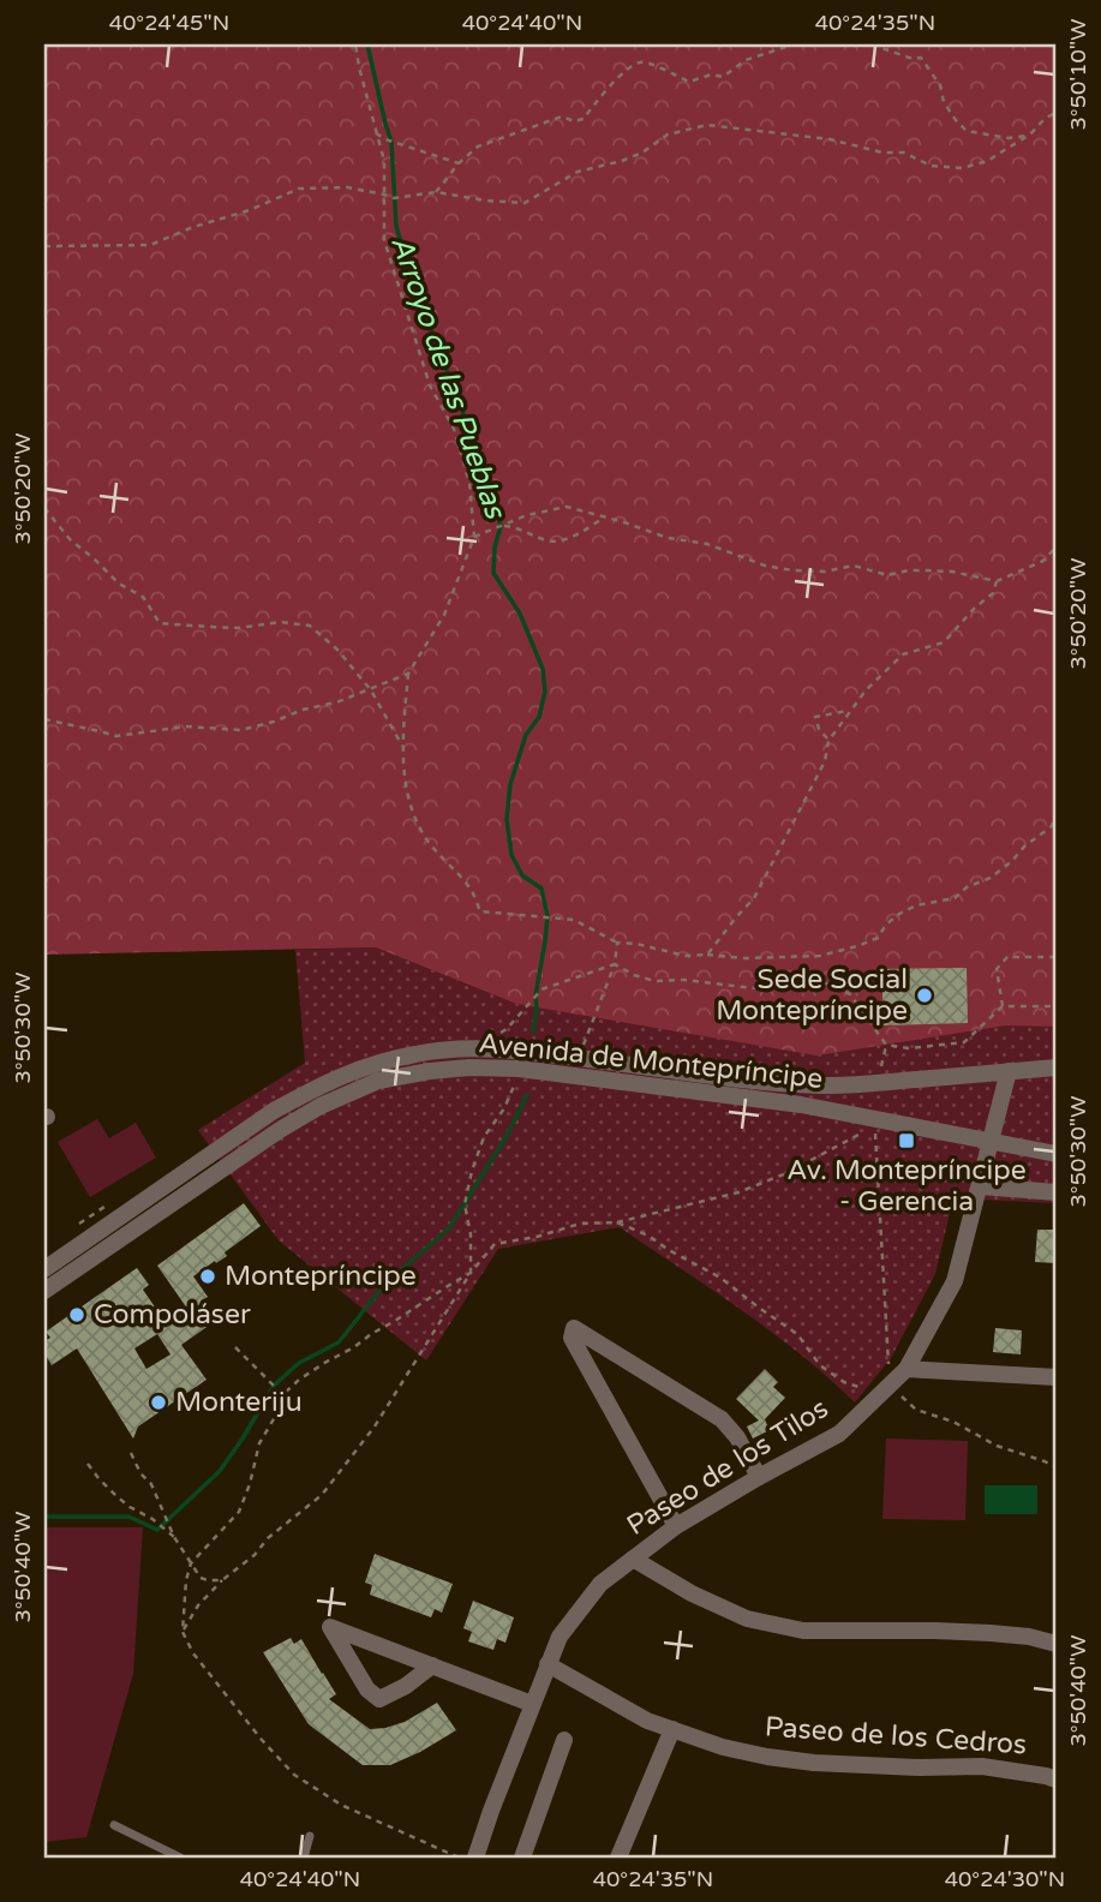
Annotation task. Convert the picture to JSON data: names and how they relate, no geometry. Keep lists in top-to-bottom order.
{
  "streets": {
    "street": ["Avenida de Montepríncipe", "Paseo de los Tilos", "Paseo de los Cedros"]
  },
  "crossings": [
    ["Avenida de Montepríncipe", "Paseo de los Tilos"],
    ["Paseo de los Tilos", "Paseo de los Cedros"]
  ],
  "water": ["Arroyo de las Pueblas"],
  "places": {
    "other": [
      "Sede Social Montepríncipe",
      "Montepríncipe",
      "Compoláser",
      "Monteriju"
    ],
    "transit": ["Av. Montepríncipe - Gerencia"]
  },
  "coordinates": [
    "40°24'45\"N",
    "40°24'40\"N",
    "40°24'35\"N",
    "3°50'10\"W",
    "3°50'20\"W",
    "3°50'30\"W",
    "3°50'40\"W",
    "40°24'30\"N"
  ]
}
